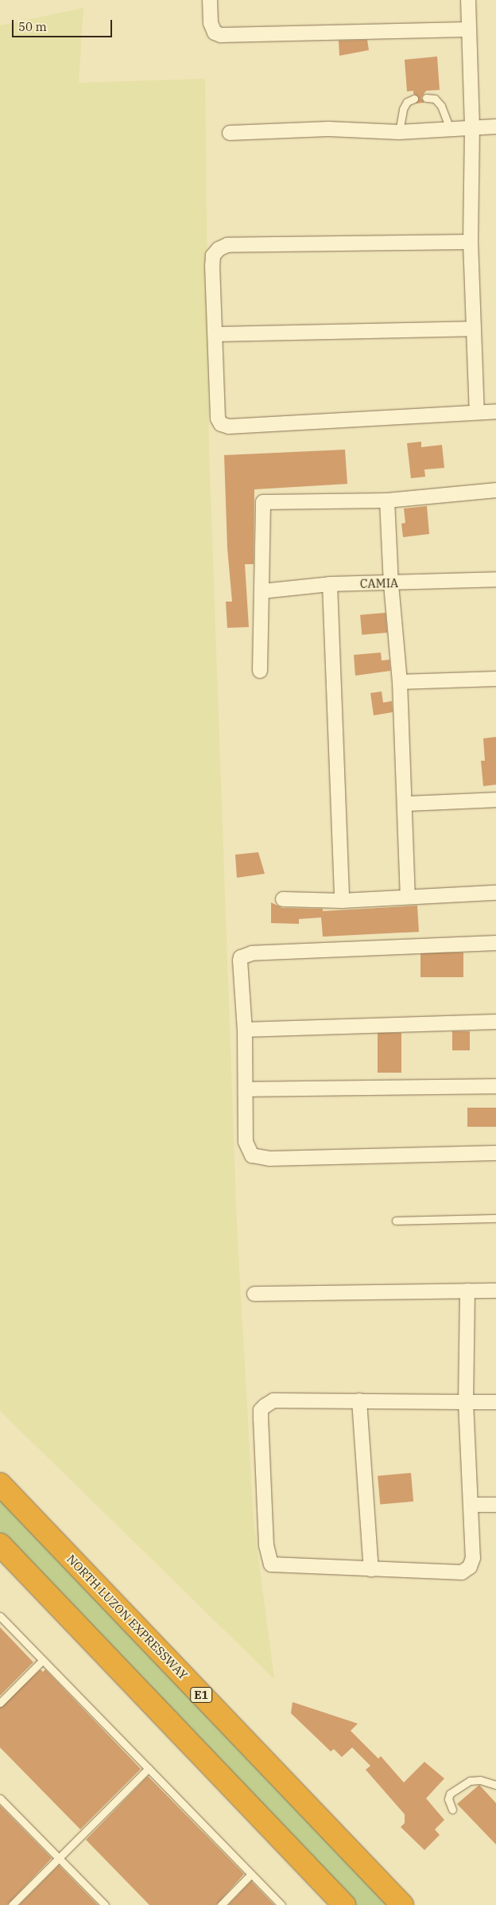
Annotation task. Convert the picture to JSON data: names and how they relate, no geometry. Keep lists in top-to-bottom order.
{
  "streets": {
    "highway": ["NORTH LUZON EXPRESSWAY", "E1"],
    "street": ["CAMIA"]
  },
  "scale_bar": "50 m"
}
